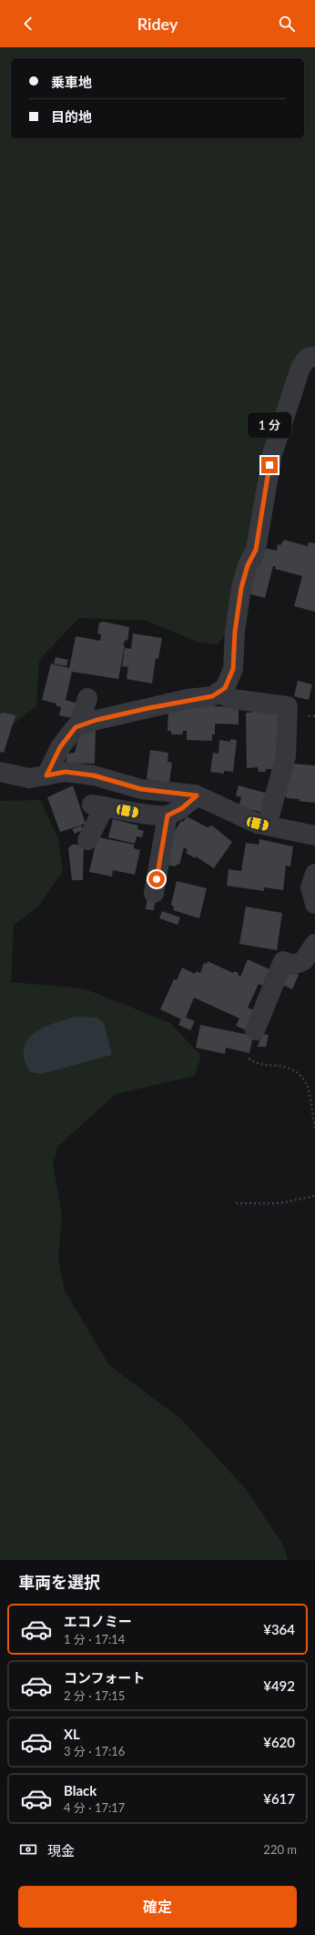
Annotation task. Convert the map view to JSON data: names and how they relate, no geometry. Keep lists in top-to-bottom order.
{
  "page": {
    "header": "Ridey",
    "banner": ["乗車地", "目的地"],
    "bubble": "1 分",
    "heading": "車両を選択",
    "list": [
      {
        "name": "エコノミー",
        "note": "1 分 · 17:14",
        "value": "¥364"
      },
      {
        "name": "コンフォート",
        "note": "2 分 · 17:15",
        "value": "¥492"
      },
      {
        "name": "XL",
        "note": "3 分 · 17:16",
        "value": "¥620"
      },
      {
        "name": "Black",
        "note": "4 分 · 17:17",
        "value": "¥617"
      }
    ],
    "pay": ["現金", "220 m"],
    "buttons": "確定"
  }
}
